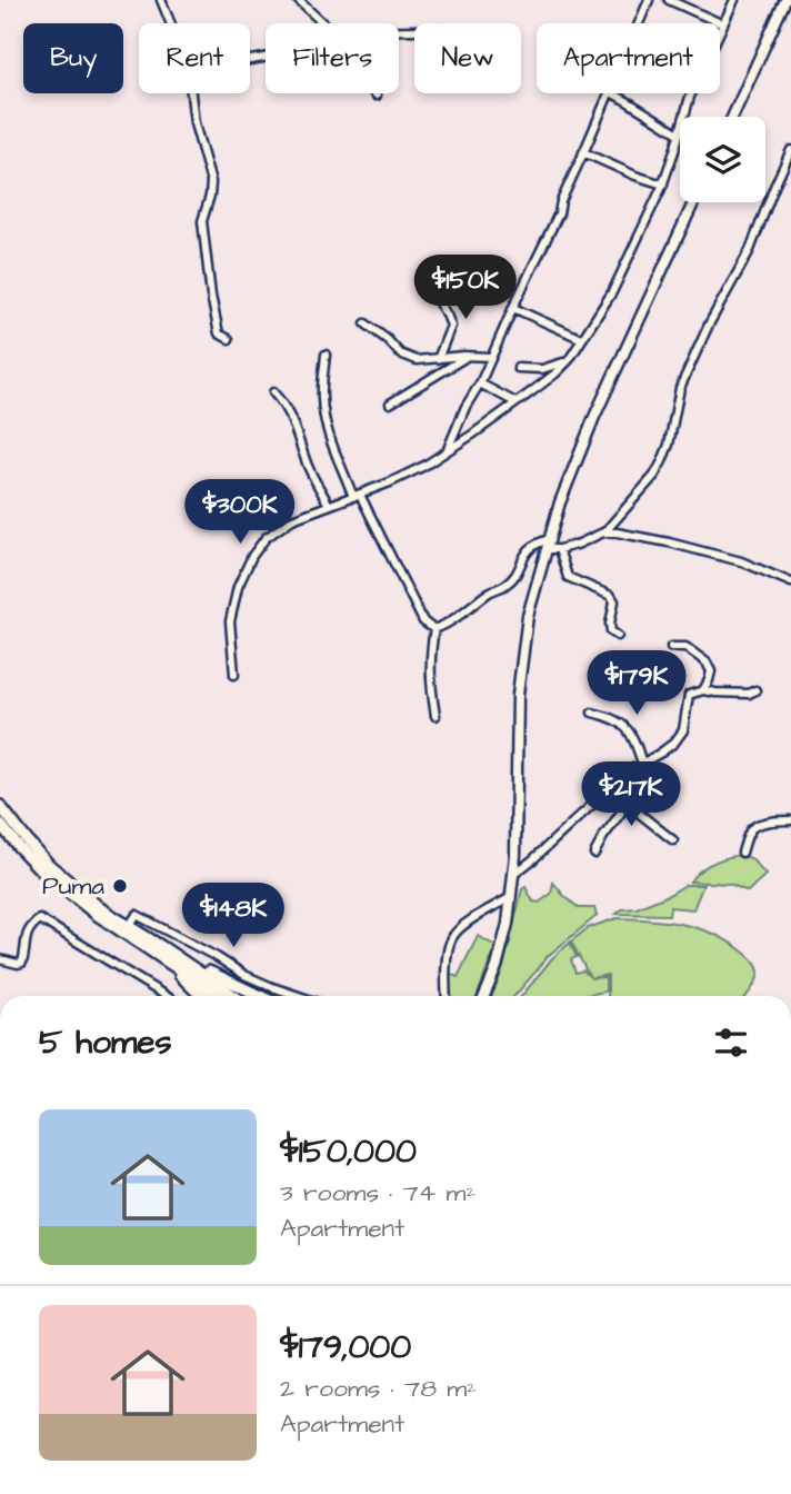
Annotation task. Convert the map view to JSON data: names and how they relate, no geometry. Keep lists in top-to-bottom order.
{
  "places": ["Puma"],
  "page": {
    "chip": [
      "Buy",
      "Rent",
      "Filters",
      "New",
      "Apartment"
    ],
    "price": [
      "$150K",
      "$300K",
      "$179K",
      "$217K",
      "$148K"
    ],
    "heading": "5 homes",
    "list": [
      {
        "name": "$150,000",
        "note": "3 rooms · 74 m² · Apartment"
      },
      {
        "name": "$179,000",
        "note": "2 rooms · 78 m² · Apartment"
      }
    ]
  }
}
